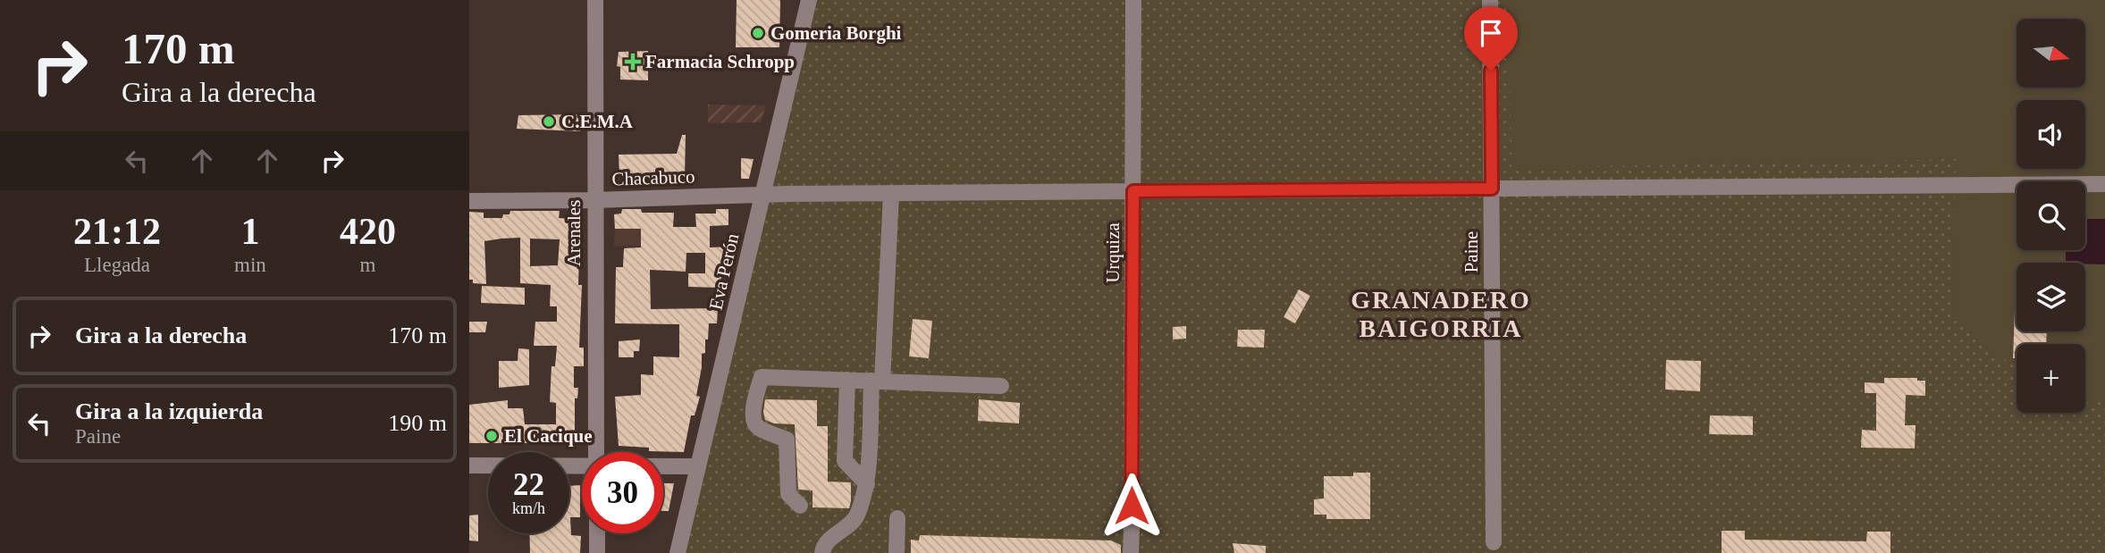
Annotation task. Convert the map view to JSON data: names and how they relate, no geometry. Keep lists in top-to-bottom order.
{
  "streets": {
    "street": [
      "Chacabuco",
      "Arenales",
      "Paine",
      "Urquiza",
      "Eva Perón"
    ]
  },
  "crossings": [
    ["Chacabuco", "Arenales"],
    ["Chacabuco", "Paine"],
    ["Chacabuco", "Urquiza"],
    ["Chacabuco", "Eva Perón"]
  ],
  "districts": ["GRANADERO BAIGORRIA"],
  "places": {
    "other": ["Gomeria Borghi", "C.E.M.A", "El Cacique"],
    "health": ["Farmacia Schropp"]
  },
  "north": "right",
  "page": {
    "turn": ["170 m", "Gira a la derecha"],
    "map_buttons": "+",
    "eta": [
      "21:12",
      "Llegada",
      "1",
      "min",
      "420",
      "m"
    ],
    "list": [
      {
        "name": "Gira a la derecha",
        "value": "170 m"
      },
      {
        "name": "Gira a la izquierda",
        "note": "Paine",
        "value": "190 m"
      }
    ],
    "speed": "22 km/h",
    "limit": "30"
  }
}
